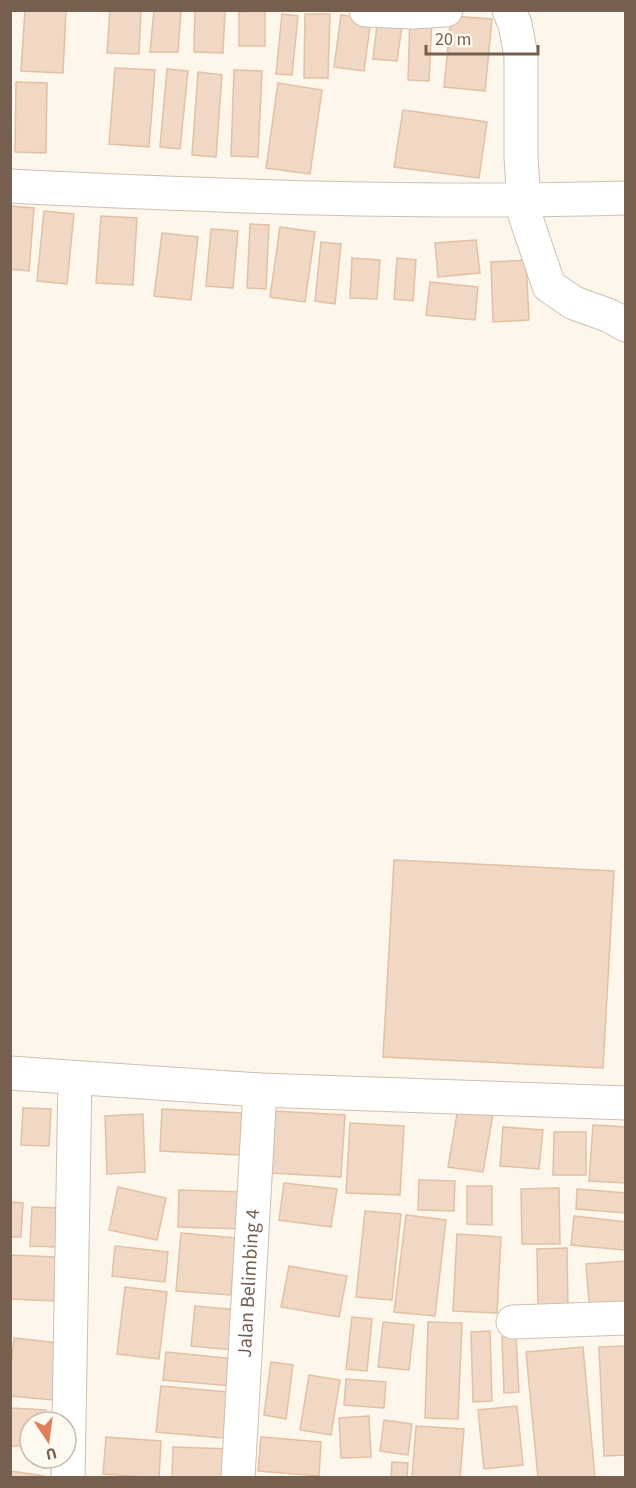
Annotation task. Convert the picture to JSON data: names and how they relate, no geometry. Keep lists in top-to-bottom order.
{
  "streets": {
    "street": ["Jalan Belimbing 4"]
  },
  "scale_bar": "20 m",
  "north": "bottom"
}
